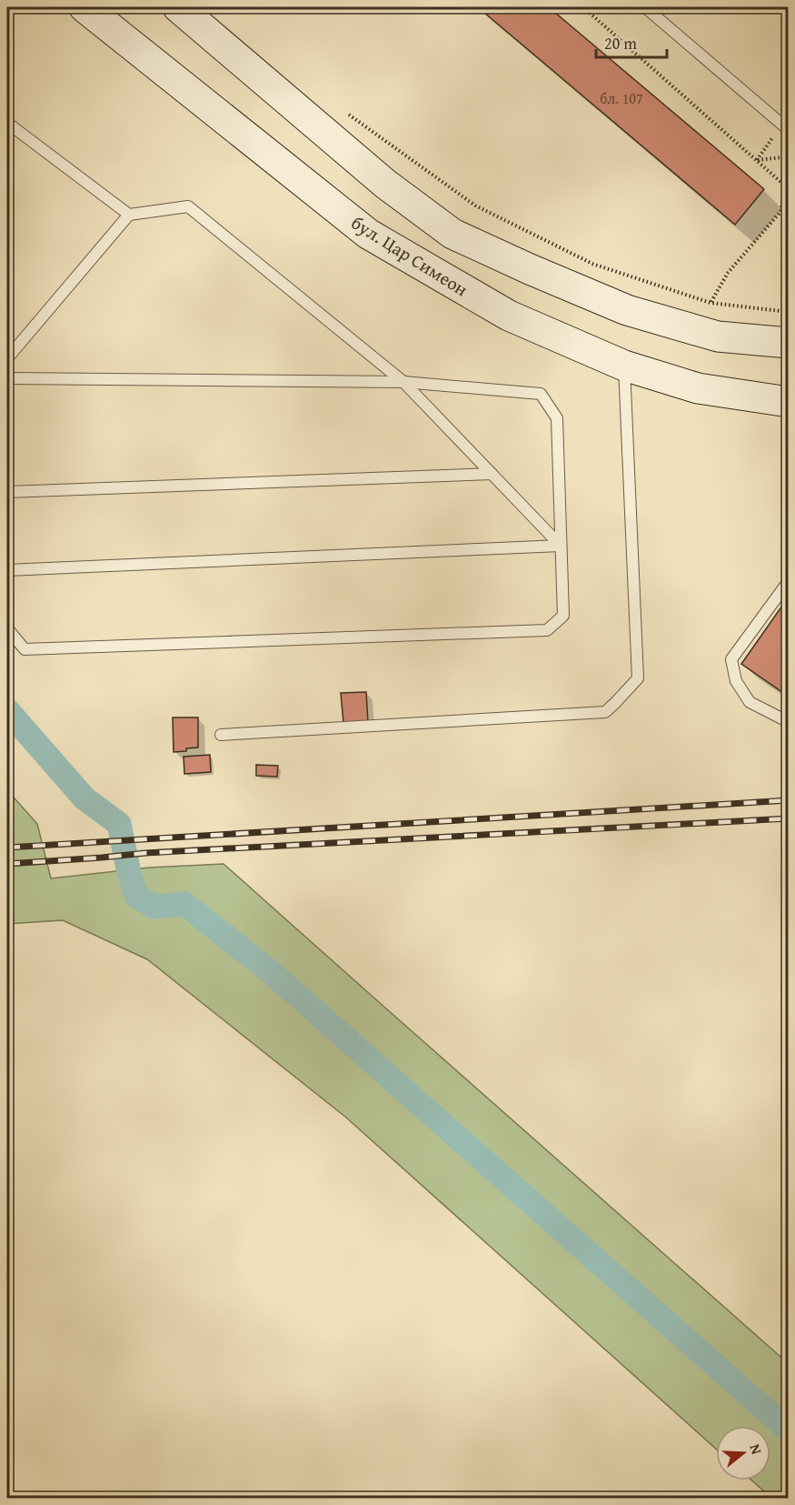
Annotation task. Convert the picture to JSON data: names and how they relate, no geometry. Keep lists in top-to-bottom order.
{
  "streets": {
    "main road": ["бул. Цар Симеон"]
  },
  "house_numbers": ["бл. 107"],
  "scale_bar": "20 m",
  "north": "right"
}
